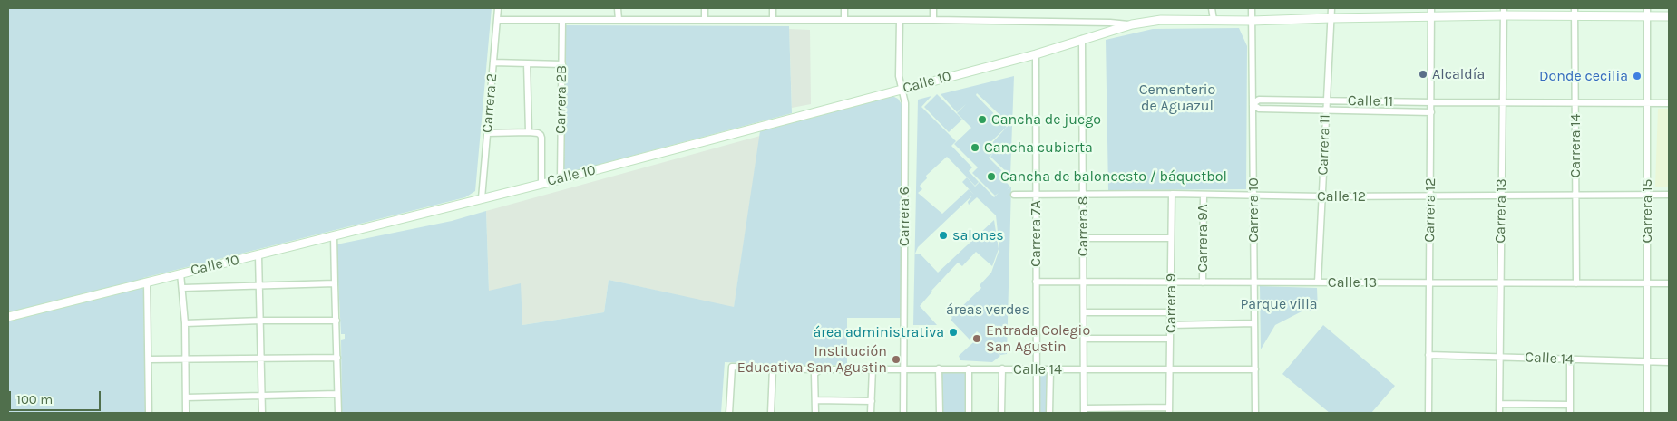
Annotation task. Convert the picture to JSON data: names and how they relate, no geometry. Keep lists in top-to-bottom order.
{
  "streets": {
    "street": [
      "Calle 10",
      "Carrera 2B",
      "Calle 11",
      "Carrera 2",
      "Carrera 11",
      "Carrera 14",
      "Calle 12",
      "Carrera 10",
      "Carrera 12",
      "Carrera 13",
      "Carrera 15",
      "Carrera 6",
      "Carrera 8",
      "Carrera 7A",
      "Carrera 9A",
      "Calle 13",
      "Carrera 9",
      "Calle 14"
    ]
  },
  "crossings": [
    ["Calle 10", "Carrera 2B"],
    ["Calle 10", "Carrera 2"],
    ["Calle 10", "Carrera 11"],
    ["Calle 10", "Carrera 14"],
    ["Calle 10", "Carrera 10"],
    ["Calle 10", "Carrera 12"],
    ["Calle 10", "Carrera 13"],
    ["Calle 10", "Carrera 15"],
    ["Calle 10", "Carrera 6"],
    ["Calle 10", "Carrera 8"],
    ["Calle 10", "Carrera 7A"],
    ["Calle 11", "Carrera 11"],
    ["Calle 11", "Carrera 14"],
    ["Calle 11", "Carrera 10"],
    ["Calle 11", "Carrera 12"],
    ["Calle 11", "Carrera 13"],
    ["Calle 11", "Carrera 15"],
    ["Carrera 11", "Calle 12"],
    ["Carrera 11", "Calle 13"],
    ["Carrera 14", "Calle 12"],
    ["Carrera 14", "Calle 13"],
    ["Calle 12", "Carrera 10"],
    ["Calle 12", "Carrera 12"],
    ["Calle 12", "Carrera 13"],
    ["Calle 12", "Carrera 15"],
    ["Calle 12", "Carrera 8"],
    ["Calle 12", "Carrera 7A"],
    ["Calle 12", "Carrera 9A"],
    ["Calle 12", "Carrera 9"],
    ["Carrera 10", "Calle 13"],
    ["Carrera 10", "Calle 14"],
    ["Carrera 12", "Calle 13"],
    ["Carrera 12", "Calle 14"],
    ["Carrera 13", "Calle 13"],
    ["Carrera 13", "Calle 14"],
    ["Carrera 15", "Calle 13"],
    ["Carrera 15", "Calle 14"],
    ["Carrera 6", "Calle 14"],
    ["Carrera 8", "Calle 13"],
    ["Carrera 8", "Calle 14"],
    ["Carrera 7A", "Calle 13"],
    ["Carrera 7A", "Calle 14"],
    ["Carrera 9A", "Calle 13"],
    ["Calle 13", "Carrera 9"],
    ["Carrera 9", "Calle 14"]
  ],
  "parks": ["Cementerio de Aguazul", "Parque villa", "áreas verdes"],
  "places": [
    "Alcaldía",
    "Donde cecilia",
    "Cancha de juego",
    "Cancha cubierta",
    "Cancha de baloncesto / báquetbol",
    "salones",
    "área administrativa",
    "Entrada Colegio San Agustin",
    "Institución Educativa San Agustin"
  ],
  "scale_bar": "100 m"
}
